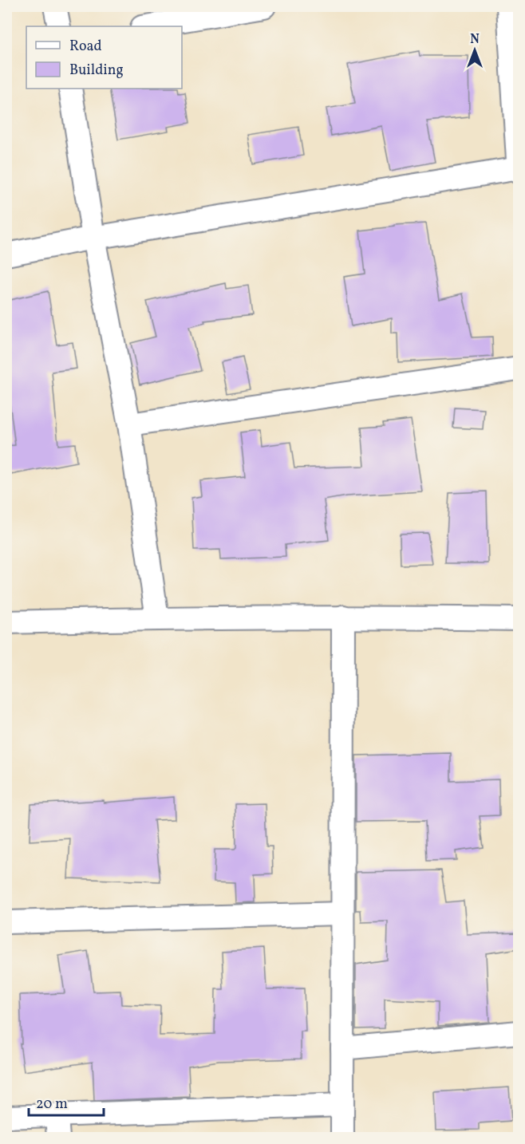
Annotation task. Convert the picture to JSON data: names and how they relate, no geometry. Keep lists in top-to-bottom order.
{
  "legend": ["Road", "Building"],
  "scale_bar": "20 m",
  "north": "top"
}
